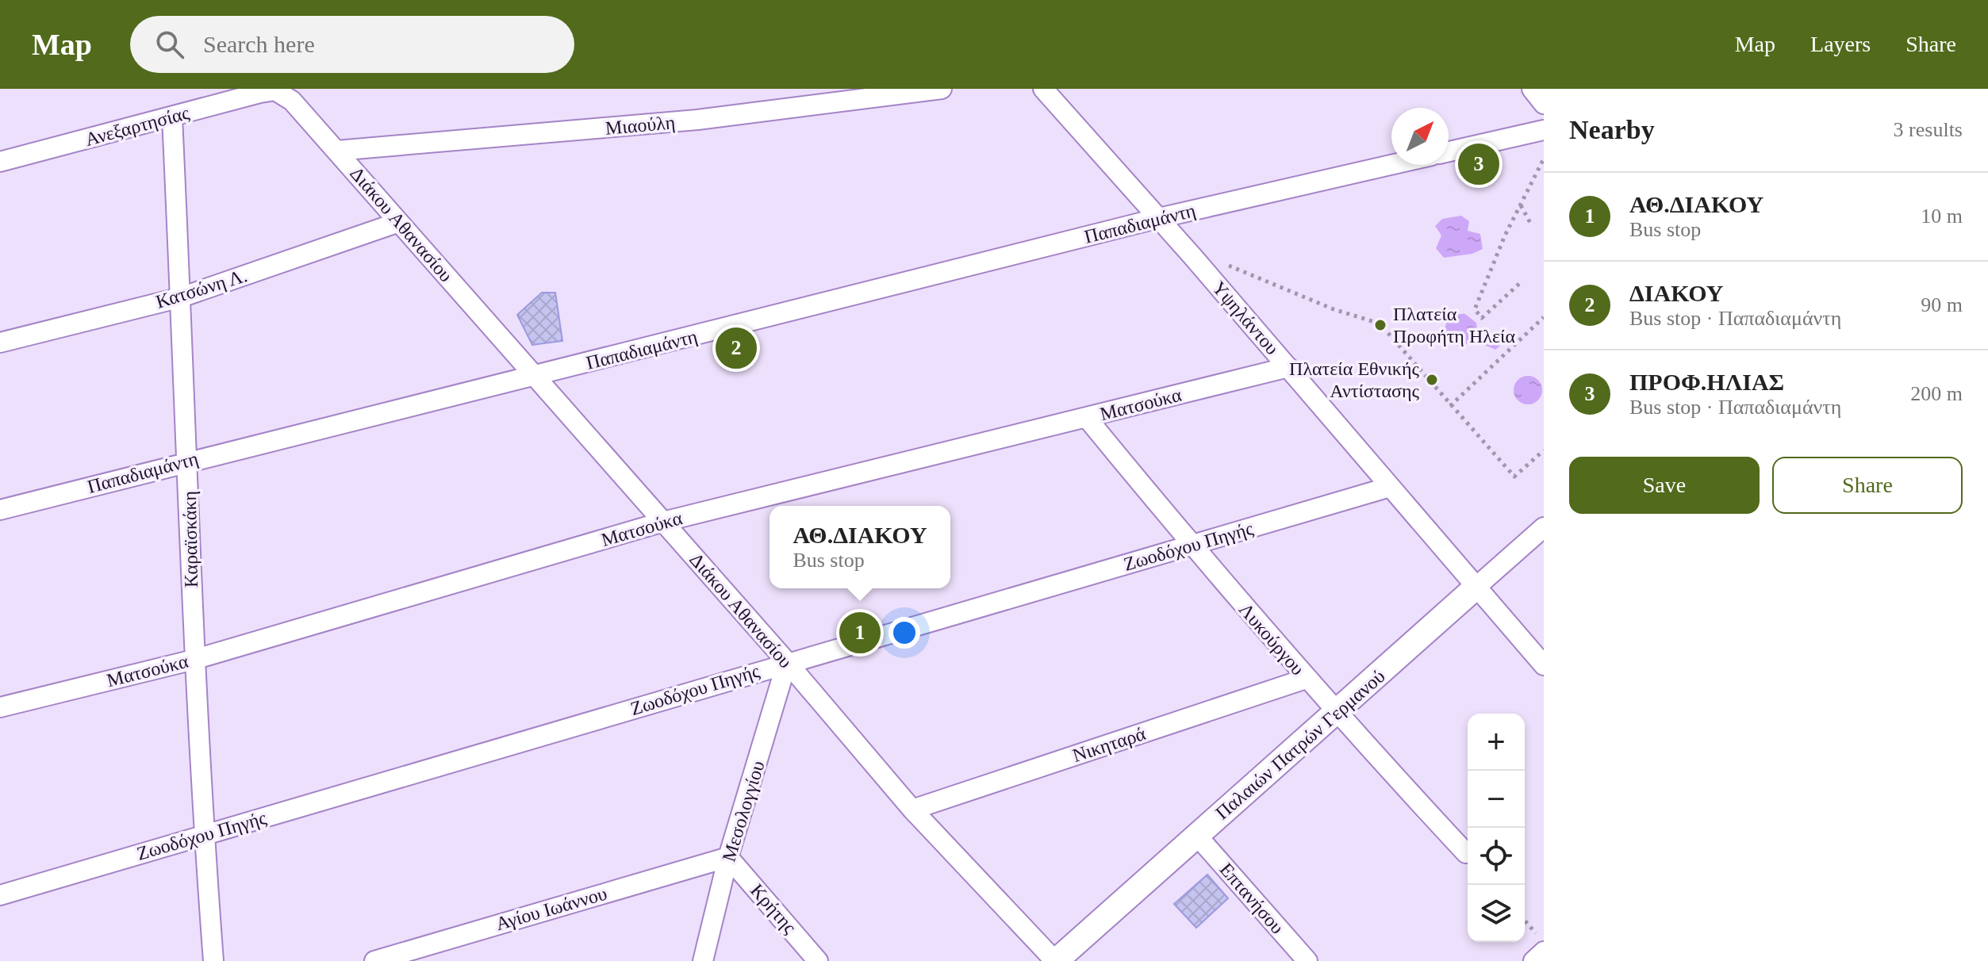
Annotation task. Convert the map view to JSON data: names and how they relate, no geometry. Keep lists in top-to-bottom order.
{
  "streets": {
    "street": [
      "Μιαούλη",
      "Ανεξαρτησίας",
      "Παπαδιαμάντη",
      "Διάκου Αθανασίου",
      "Κατσώνη Λ.",
      "Υψηλάντου",
      "Ματσούκα",
      "Καραϊσκάκη",
      "Ζωοδόχου Πηγής",
      "Λυκούργου",
      "Νικηταρά",
      "Παλαιών Πατρών Γερμανού",
      "Μεσολογγίου",
      "Επτανήσου",
      "Αγίου Ιωάννου",
      "Κρήτης"
    ]
  },
  "crossings": [
    ["Μιαούλη", "Διάκου Αθανασίου"],
    ["Ανεξαρτησίας", "Διάκου Αθανασίου"],
    ["Ανεξαρτησίας", "Καραϊσκάκη"],
    ["Παπαδιαμάντη", "Διάκου Αθανασίου"],
    ["Παπαδιαμάντη", "Υψηλάντου"],
    ["Παπαδιαμάντη", "Καραϊσκάκη"],
    ["Διάκου Αθανασίου", "Κατσώνη Λ."],
    ["Διάκου Αθανασίου", "Ματσούκα"],
    ["Διάκου Αθανασίου", "Ζωοδόχου Πηγής"],
    ["Διάκου Αθανασίου", "Νικηταρά"],
    ["Διάκου Αθανασίου", "Παλαιών Πατρών Γερμανού"],
    ["Διάκου Αθανασίου", "Μεσολογγίου"],
    ["Κατσώνη Λ.", "Καραϊσκάκη"],
    ["Υψηλάντου", "Ματσούκα"],
    ["Υψηλάντου", "Ζωοδόχου Πηγής"],
    ["Υψηλάντου", "Παλαιών Πατρών Γερμανού"],
    ["Ματσούκα", "Καραϊσκάκη"],
    ["Ματσούκα", "Λυκούργου"],
    ["Καραϊσκάκη", "Ζωοδόχου Πηγής"],
    ["Ζωοδόχου Πηγής", "Λυκούργου"],
    ["Ζωοδόχου Πηγής", "Μεσολογγίου"],
    ["Λυκούργου", "Νικηταρά"],
    ["Λυκούργου", "Παλαιών Πατρών Γερμανού"],
    ["Παλαιών Πατρών Γερμανού", "Επτανήσου"],
    ["Μεσολογγίου", "Αγίου Ιωάννου"],
    ["Μεσολογγίου", "Κρήτης"],
    ["Αγίου Ιωάννου", "Κρήτης"]
  ],
  "places": ["Πλατεία Προφήτη Ηλεία", "Πλατεία Εθνικής Αντίστασης"],
  "north": "top right",
  "page": {
    "header": "Map",
    "search": "Search here",
    "nav": ["Map", "Layers", "Share"],
    "heading": ["Nearby", "3 results"],
    "pins": ["3", "2", "1"],
    "list": [
      {
        "mark": "1",
        "name": "ΑΘ.ΔΙΑΚΟΥ",
        "note": "Bus stop",
        "value": "10 m"
      },
      {
        "mark": "2",
        "name": "ΔΙΑΚΟΥ",
        "note": "Bus stop · Παπαδιαμάντη",
        "value": "90 m"
      },
      {
        "mark": "3",
        "name": "ΠΡΟΦ.ΗΛΙΑΣ",
        "note": "Bus stop · Παπαδιαμάντη",
        "value": "200 m"
      }
    ],
    "buttons": ["Save", "Share"],
    "popup": ["ΑΘ.ΔΙΑΚΟΥ", "Bus stop"],
    "map_buttons": ["+", "−"]
  }
}
